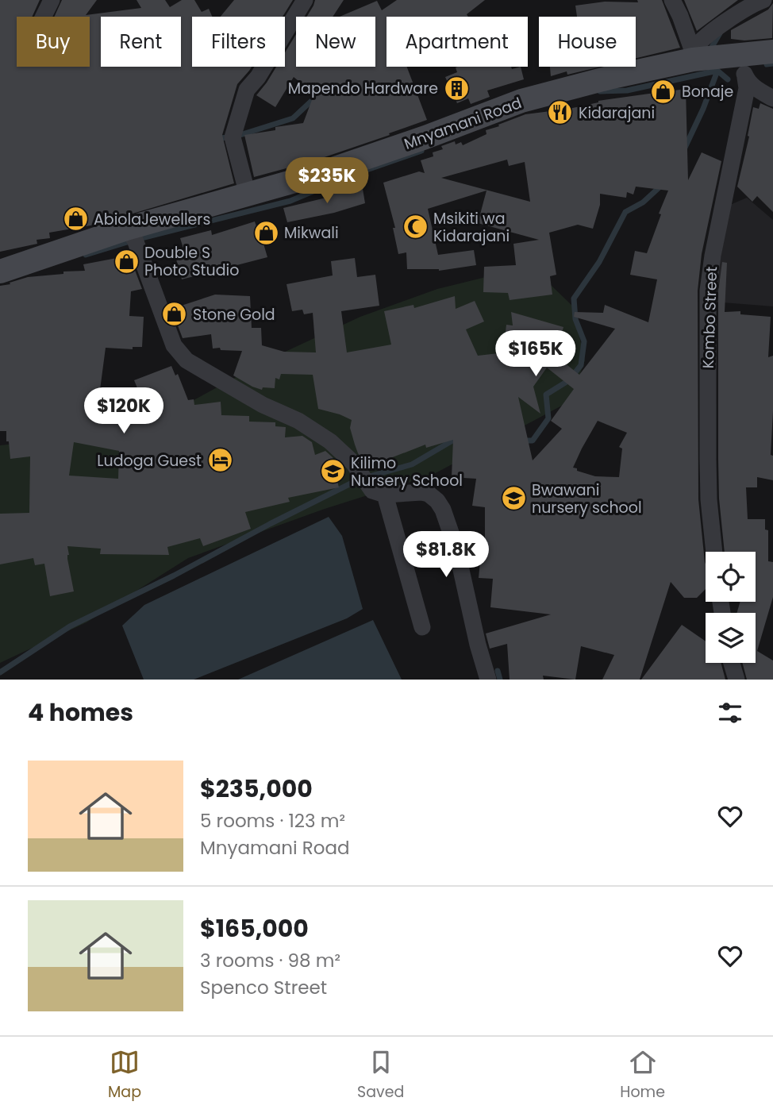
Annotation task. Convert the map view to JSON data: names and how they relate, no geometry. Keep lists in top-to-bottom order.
{
  "streets": {
    "street": ["Mnyamani Road", "Kombo Street"]
  },
  "crossings": [
    ["Mnyamani Road", "Kombo Street"]
  ],
  "places": {
    "building": ["Mapendo Hardware"],
    "shop": [
      "Bonaje",
      "AbiolaJewellers",
      "Mikwali",
      "Double S Photo Studio",
      "Stone Gold"
    ],
    "restaurant": ["Kidarajani"],
    "mosque": ["Msikiti wa Kidarajani"],
    "hotel": ["Ludoga Guest"],
    "school or university": ["Kilimo Nursery School", "Bwawani nursery school"]
  },
  "page": {
    "chip": [
      "Buy",
      "Rent",
      "Filters",
      "New",
      "Apartment",
      "House"
    ],
    "price": [
      "$235K",
      "$165K",
      "$120K",
      "$81.8K"
    ],
    "heading": "4 homes",
    "list": [
      {
        "name": "$235,000",
        "note": "5 rooms · 123 m² · Mnyamani Road"
      },
      {
        "name": "$165,000",
        "note": "3 rooms · 98 m² · Spenco Street"
      }
    ],
    "tabs": ["Map", "Saved", "Home"]
  }
}
